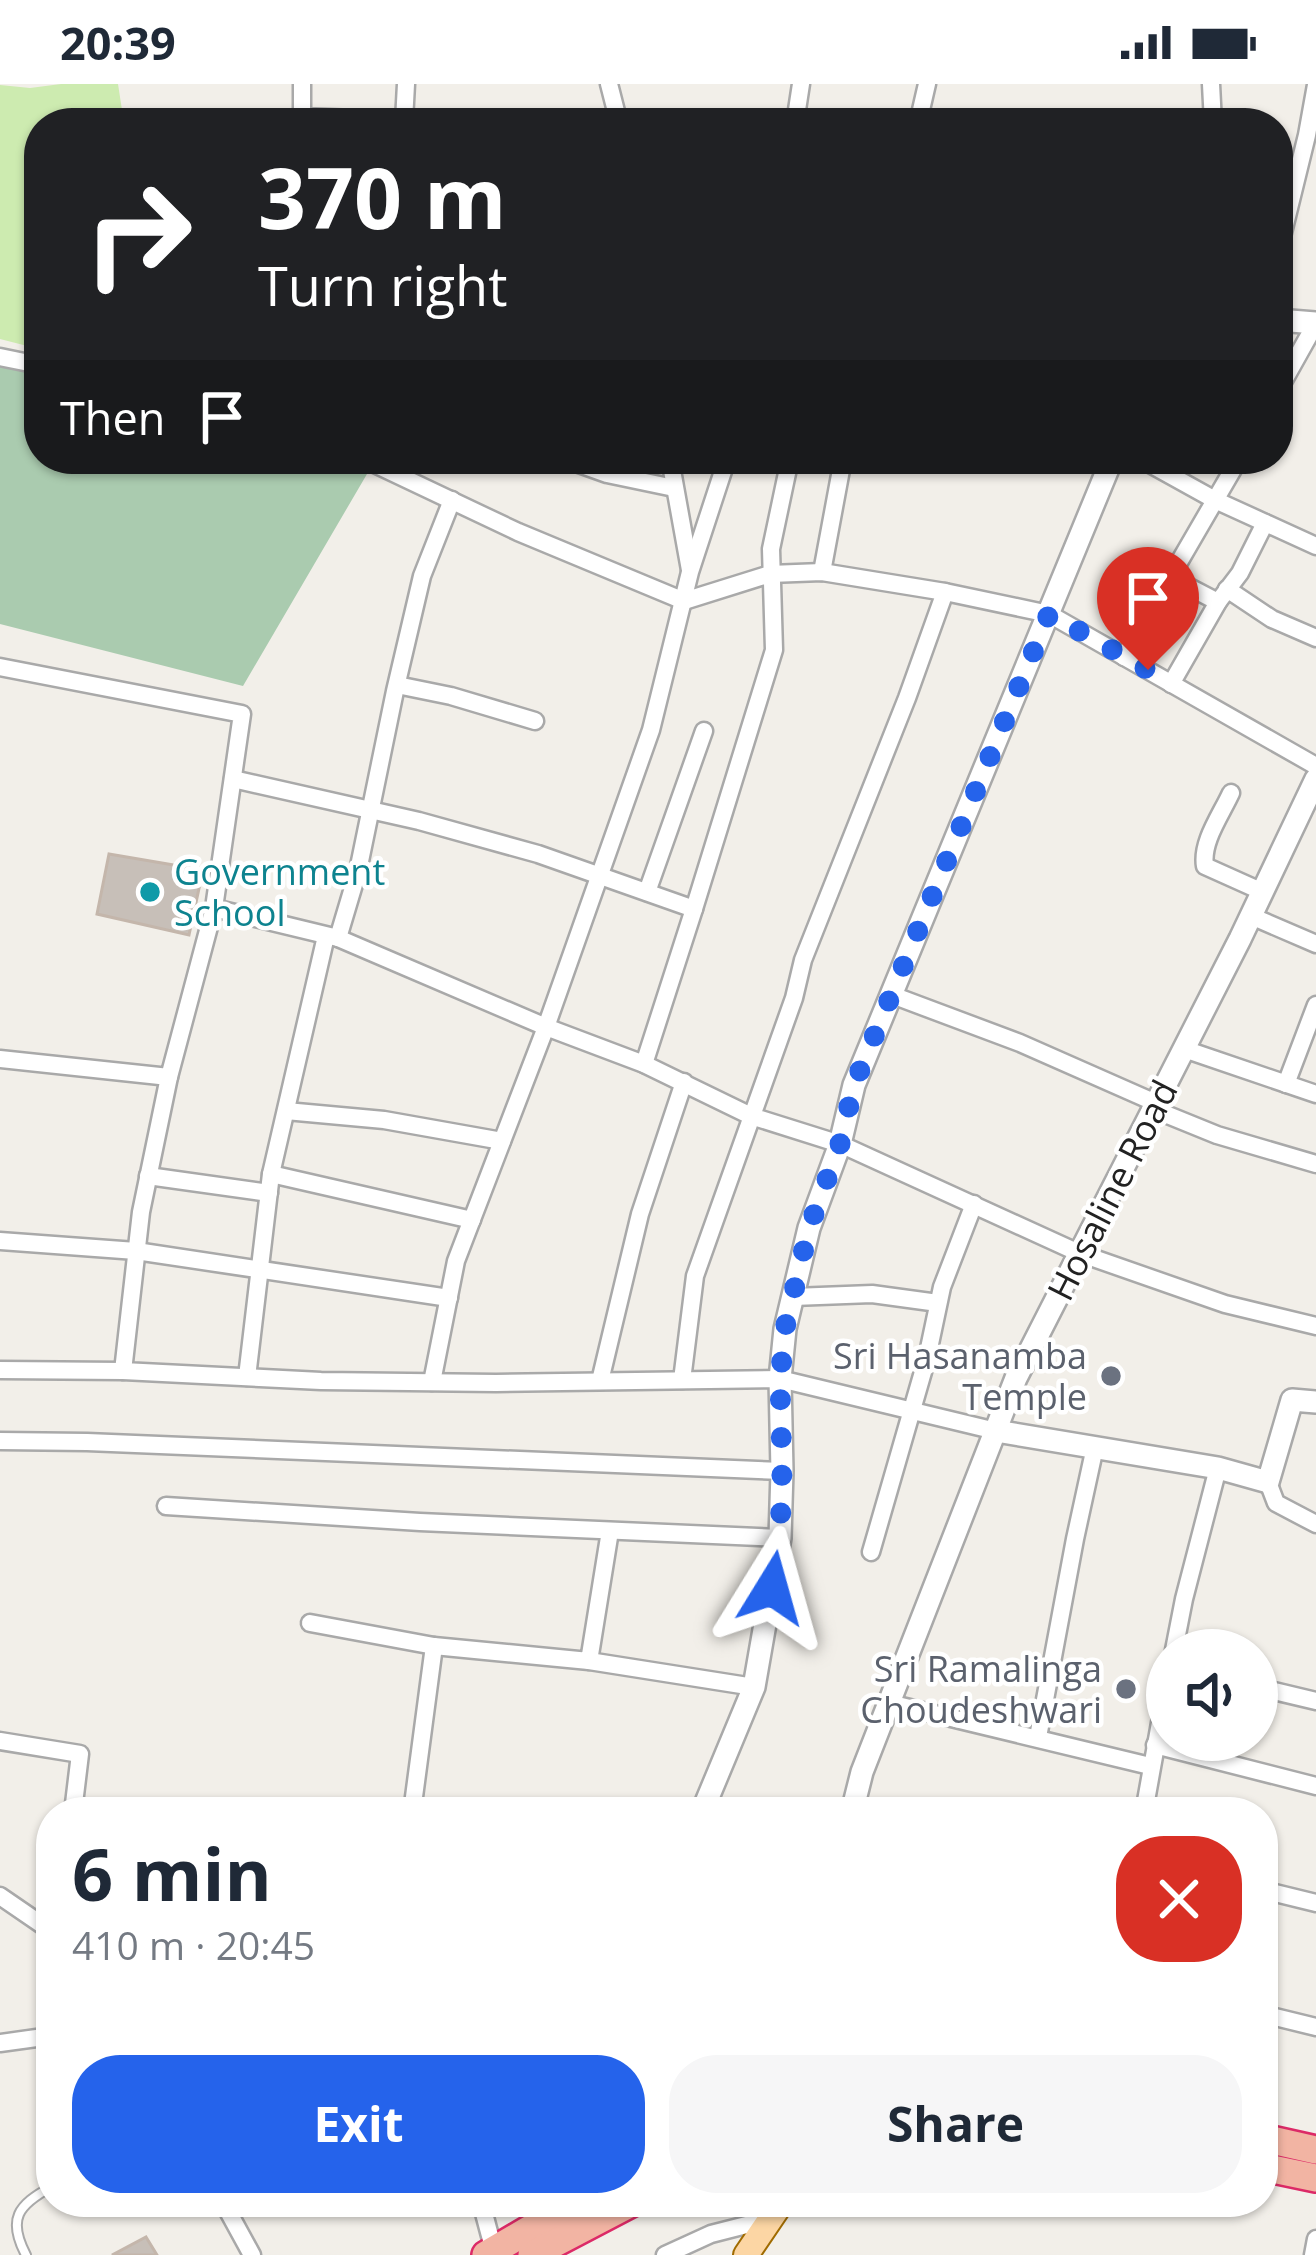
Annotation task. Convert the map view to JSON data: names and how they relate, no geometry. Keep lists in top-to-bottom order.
{
  "streets": {
    "street": ["Hosaline Road"]
  },
  "places": ["Government School", "Sri Hasanamba Temple", "Sri Ramalinga Choudeshwari"],
  "page": {
    "status": "20:39",
    "turn": ["370 m", "Turn right"],
    "then": "Then",
    "heading": ["6 min", "410 m · 20:45"],
    "buttons": ["Exit", "Share"]
  }
}
